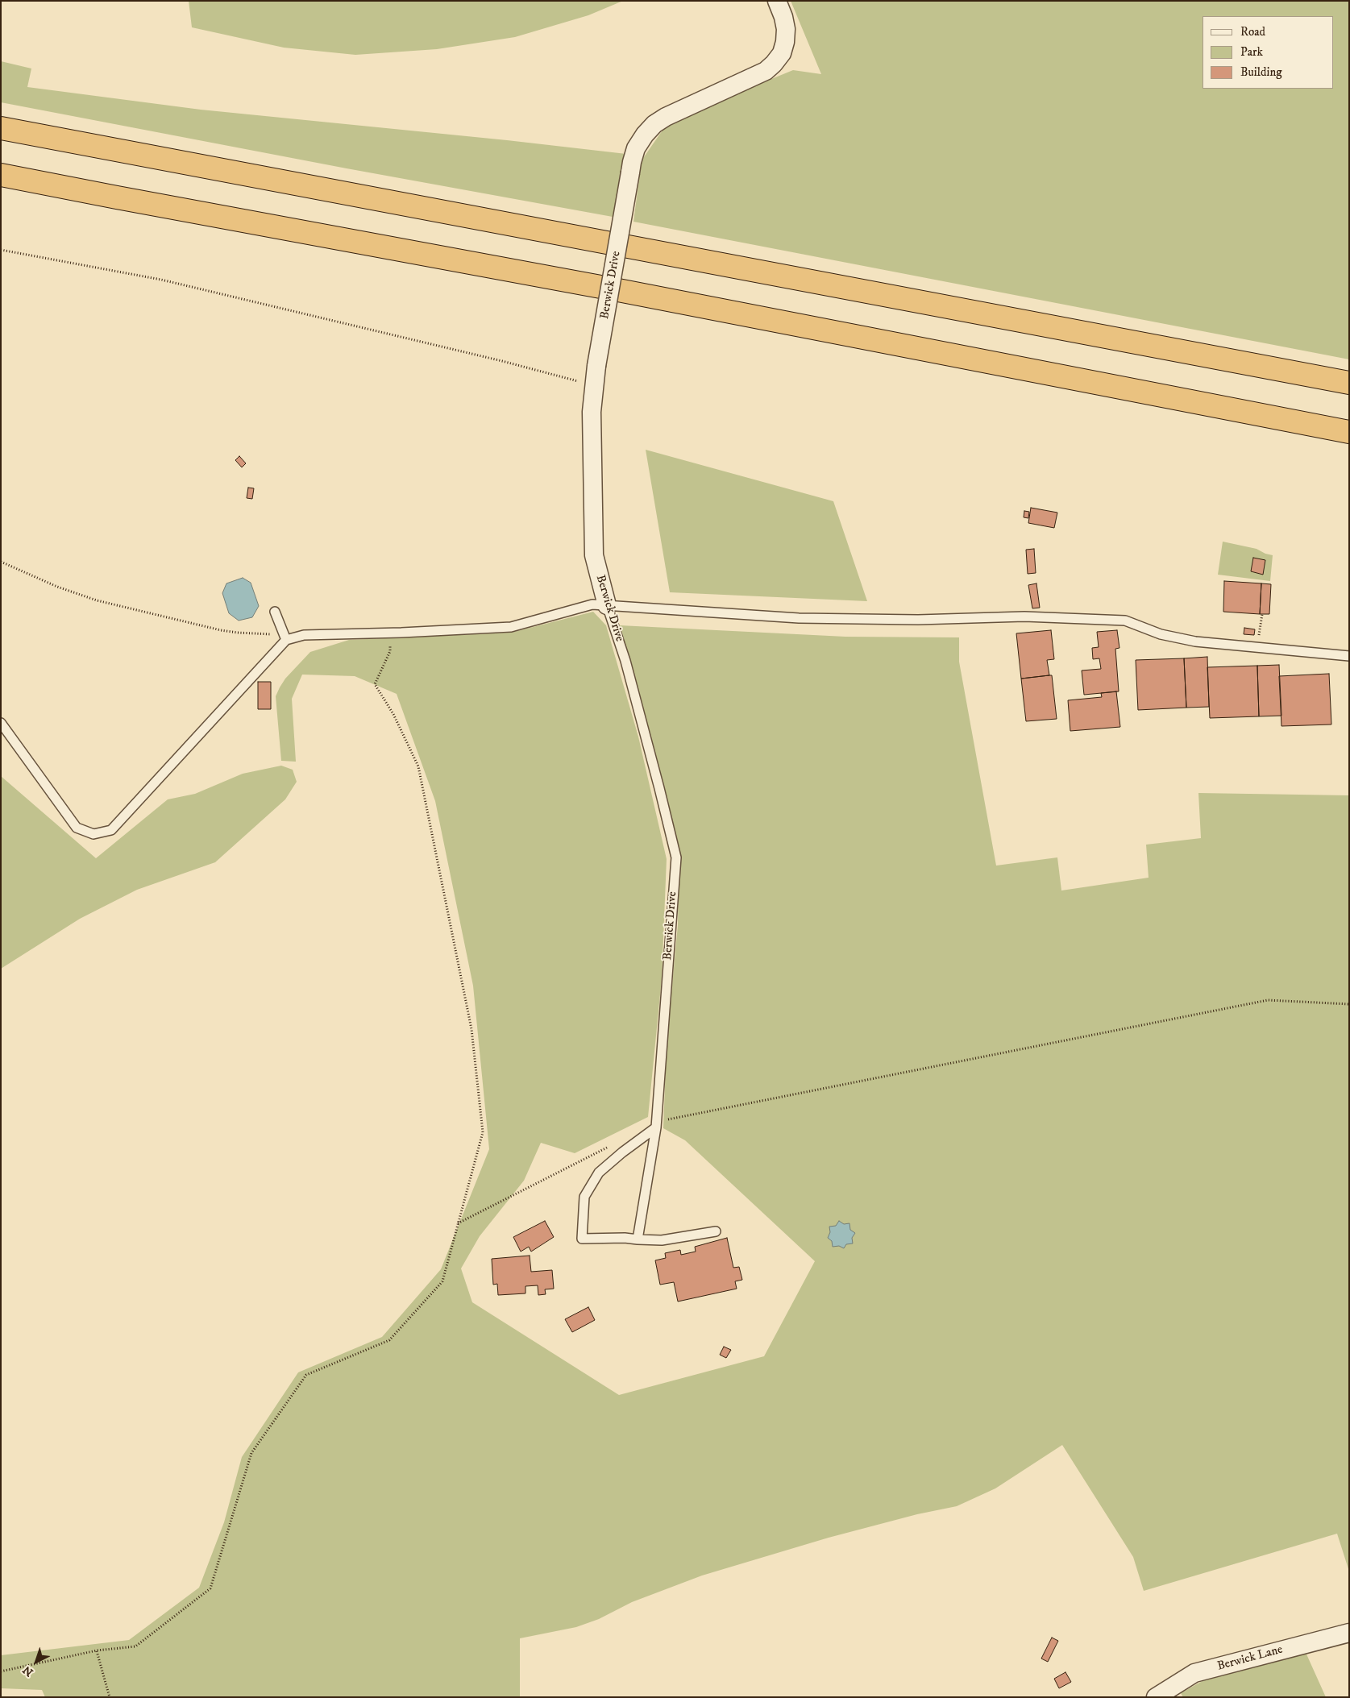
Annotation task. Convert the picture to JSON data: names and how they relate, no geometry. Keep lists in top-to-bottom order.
{
  "streets": {
    "street": ["Berwick Drive", "Berwick Lane"]
  },
  "legend": ["Road", "Park", "Building"],
  "north": "bottom left"
}
